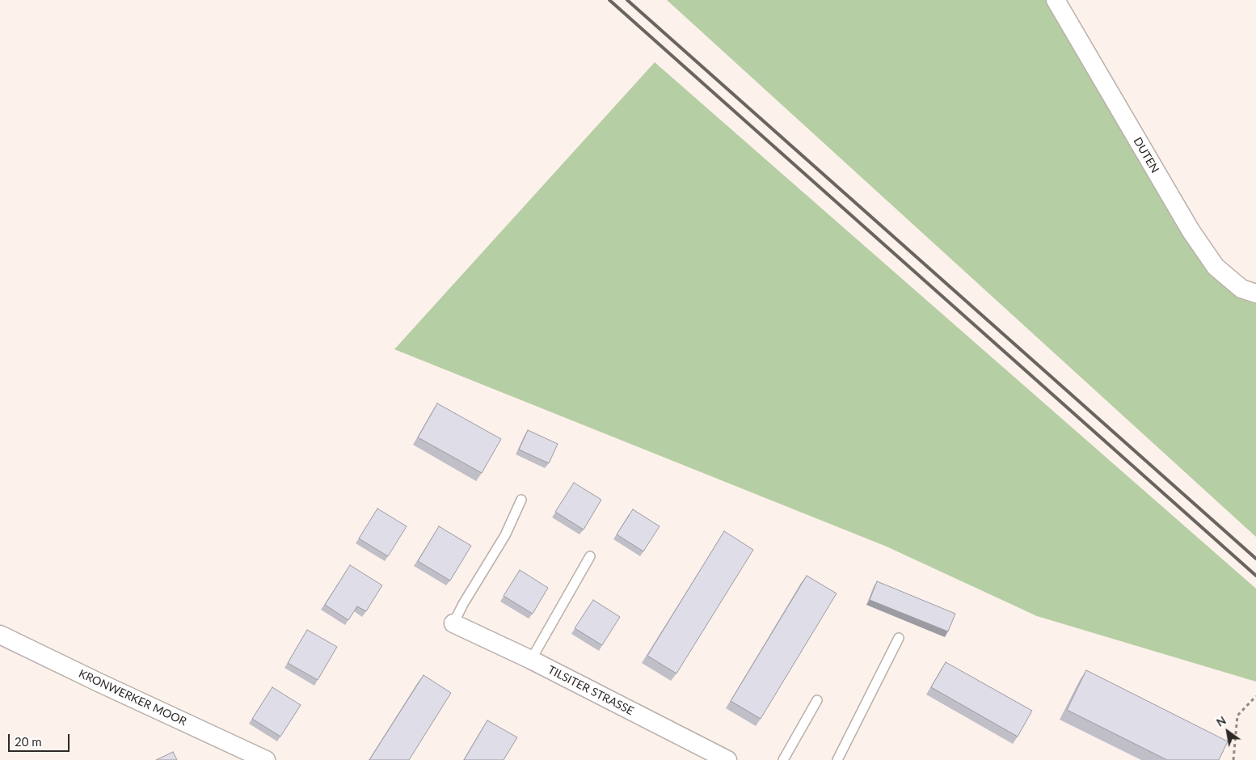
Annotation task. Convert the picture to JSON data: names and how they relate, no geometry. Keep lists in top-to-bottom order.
{
  "streets": {
    "street": ["DUTEN", "TILSITER STRASSE", "KRONWERKER MOOR"]
  },
  "scale_bar": "20 m",
  "north": "top left"
}
